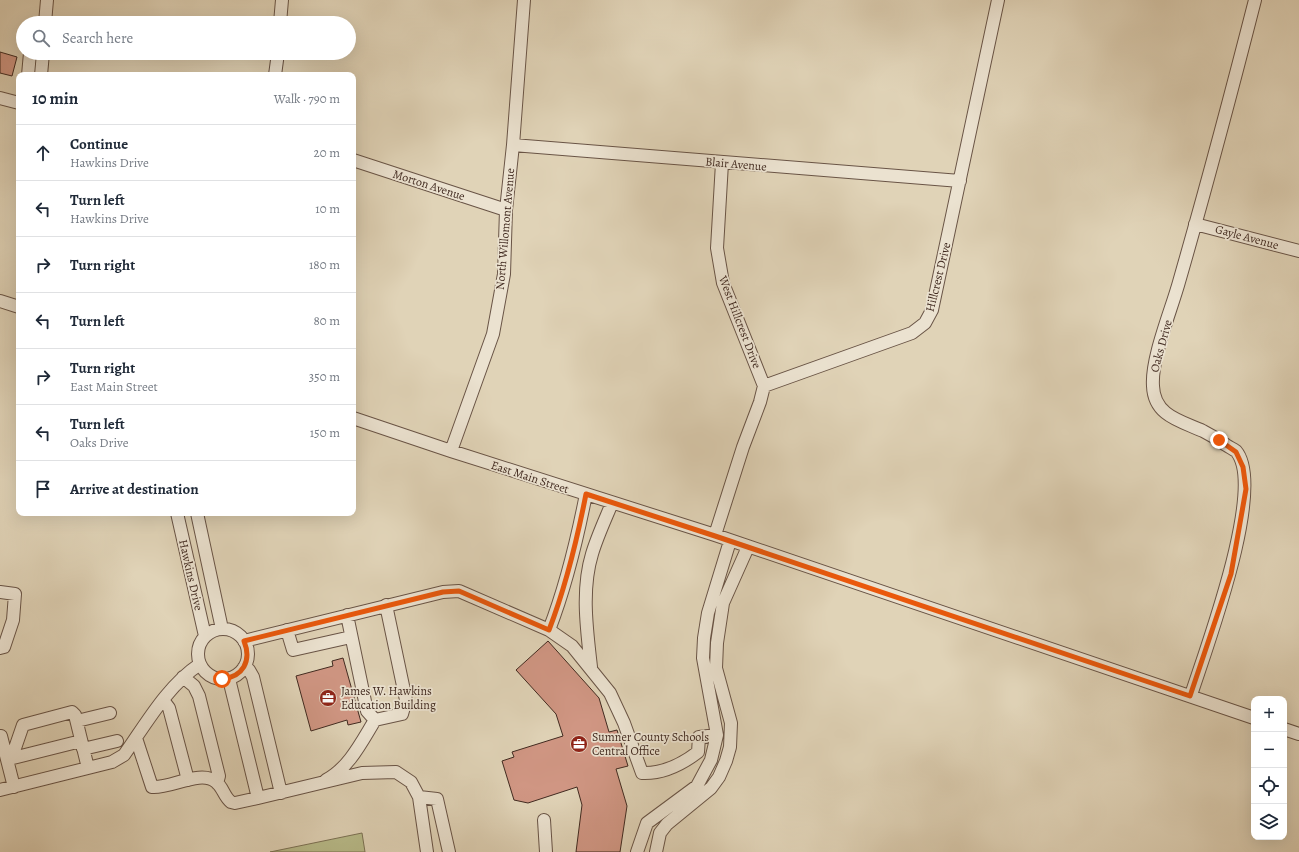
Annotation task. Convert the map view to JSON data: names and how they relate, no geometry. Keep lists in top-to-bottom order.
{
  "streets": {
    "street": [
      "Blair Avenue",
      "Morton Avenue",
      "North Willomont Avenue",
      "Gayle Avenue",
      "Hillcrest Drive",
      "West Hillcrest Drive",
      "Oaks Drive",
      "East Main Street",
      "Hawkins Drive"
    ]
  },
  "crossings": [
    ["Blair Avenue", "North Willomont Avenue"],
    ["Blair Avenue", "Hillcrest Drive"],
    ["Blair Avenue", "West Hillcrest Drive"],
    ["Morton Avenue", "North Willomont Avenue"],
    ["North Willomont Avenue", "East Main Street"],
    ["Gayle Avenue", "Oaks Drive"],
    ["Hillcrest Drive", "West Hillcrest Drive"],
    ["Oaks Drive", "East Main Street"]
  ],
  "places": {
    "office": ["James W. Hawkins Education Building", "Sumner County Schools Central Office"]
  },
  "page": {
    "search": "Search here",
    "heading": ["10 min", "Walk · 790 m"],
    "list": [
      ["Continue", "Hawkins Drive", "20 m"],
      ["Turn left", "Hawkins Drive", "10 m"],
      ["Turn right", "180 m"],
      ["Turn left", "80 m"],
      ["Turn right", "East Main Street", "350 m"],
      ["Turn left", "Oaks Drive", "150 m"],
      "Arrive at destination"
    ],
    "map_buttons": ["+", "−"]
  }
}
